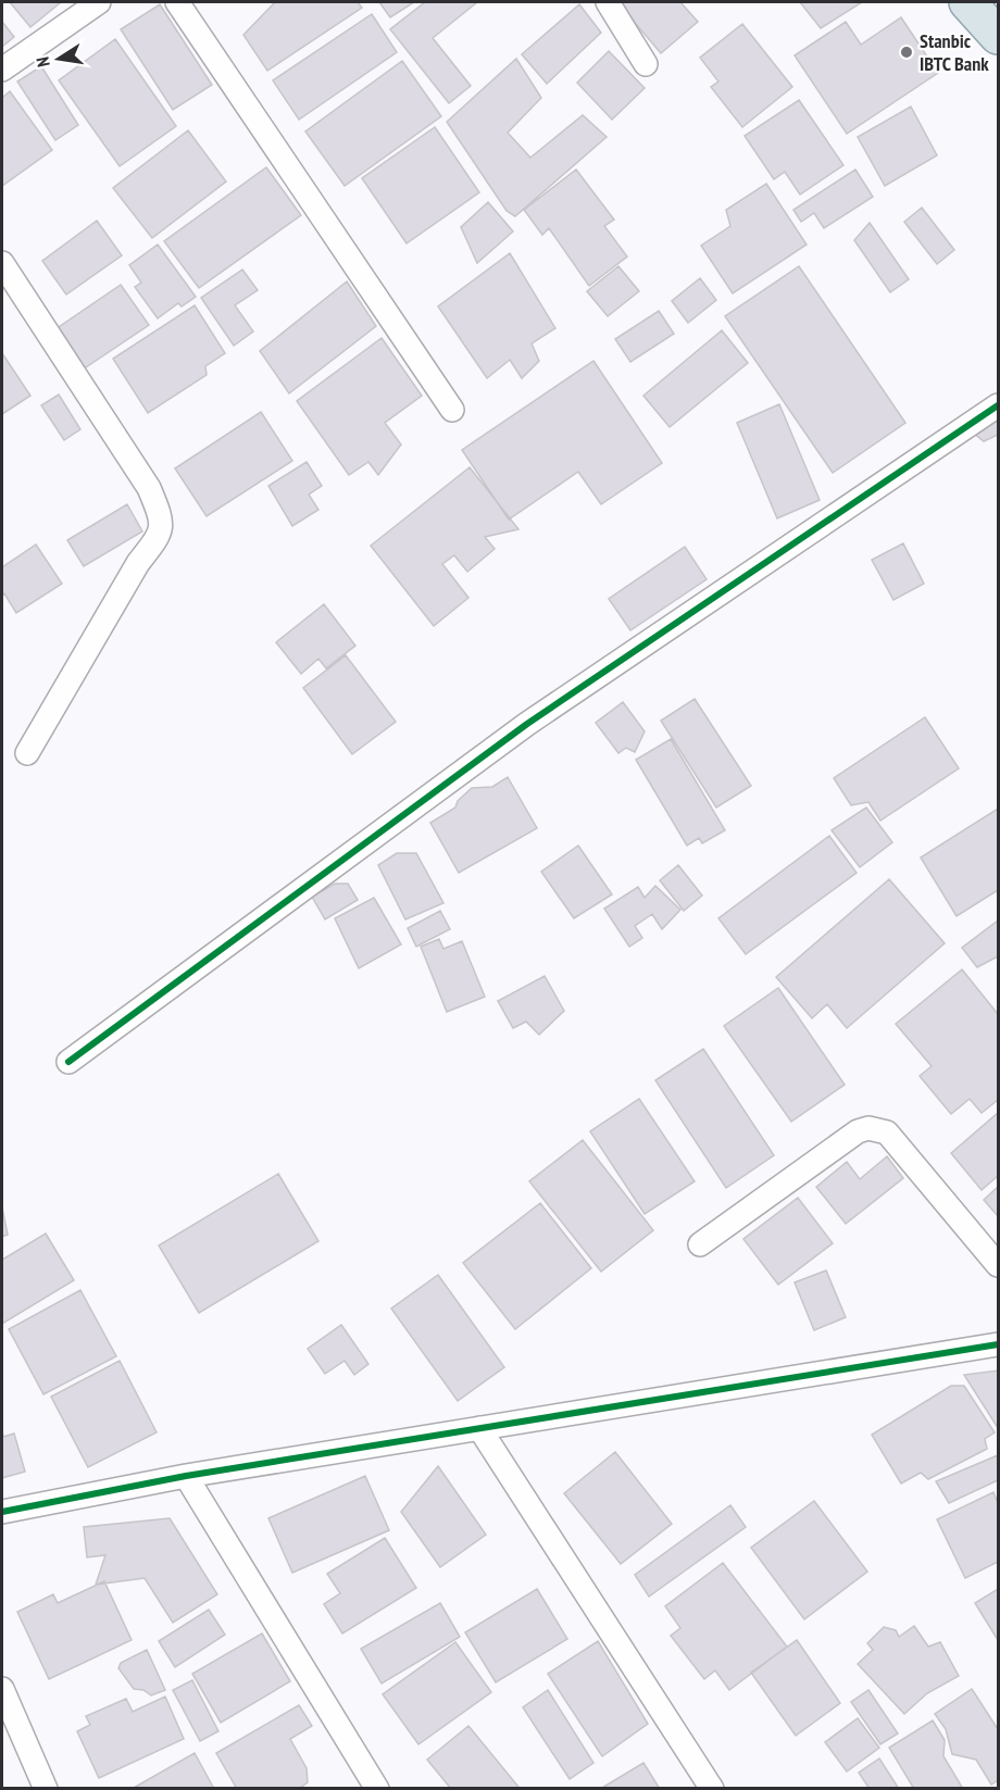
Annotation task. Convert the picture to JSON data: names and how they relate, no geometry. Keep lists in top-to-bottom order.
{
  "places": ["Stanbic IBTC Bank"],
  "north": "left"
}
